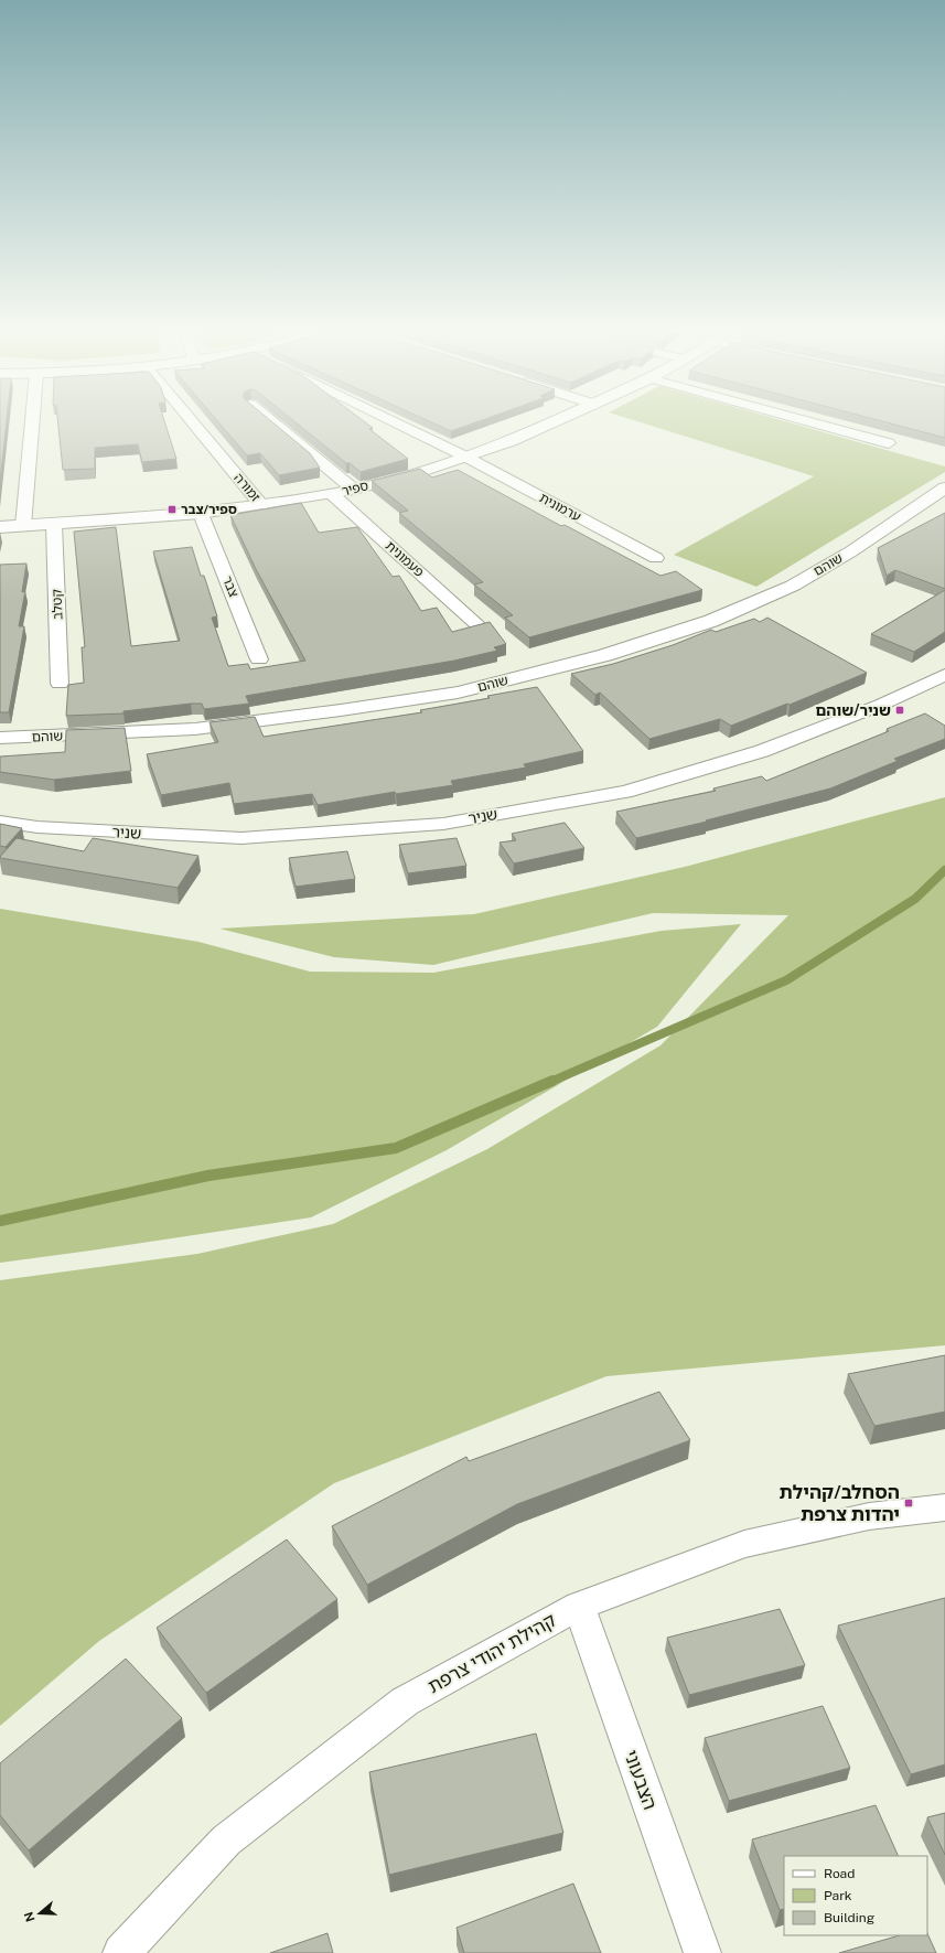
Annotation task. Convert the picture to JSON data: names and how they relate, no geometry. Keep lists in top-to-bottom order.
{
  "streets": {
    "street": [
      "זמורה",
      "ספיר",
      "ערמונית",
      "פעמונית",
      "שוהם",
      "צבר",
      "קטלב",
      "שניר",
      "קהילת יהודי צרפת",
      "הצבעוני"
    ]
  },
  "crossings": [
    ["זמורה", "ספיר"],
    ["ספיר", "ערמונית"],
    ["ספיר", "פעמונית"],
    ["ספיר", "צבר"],
    ["ספיר", "קטלב"],
    ["קהילת יהודי צרפת", "הצבעוני"]
  ],
  "places": {
    "transit": ["ספיר/צבר", "שניר/שוהם", "הסחלב/קהילת יהדות צרפת"]
  },
  "legend": ["Road", "Park", "Building"],
  "north": "left"
}
